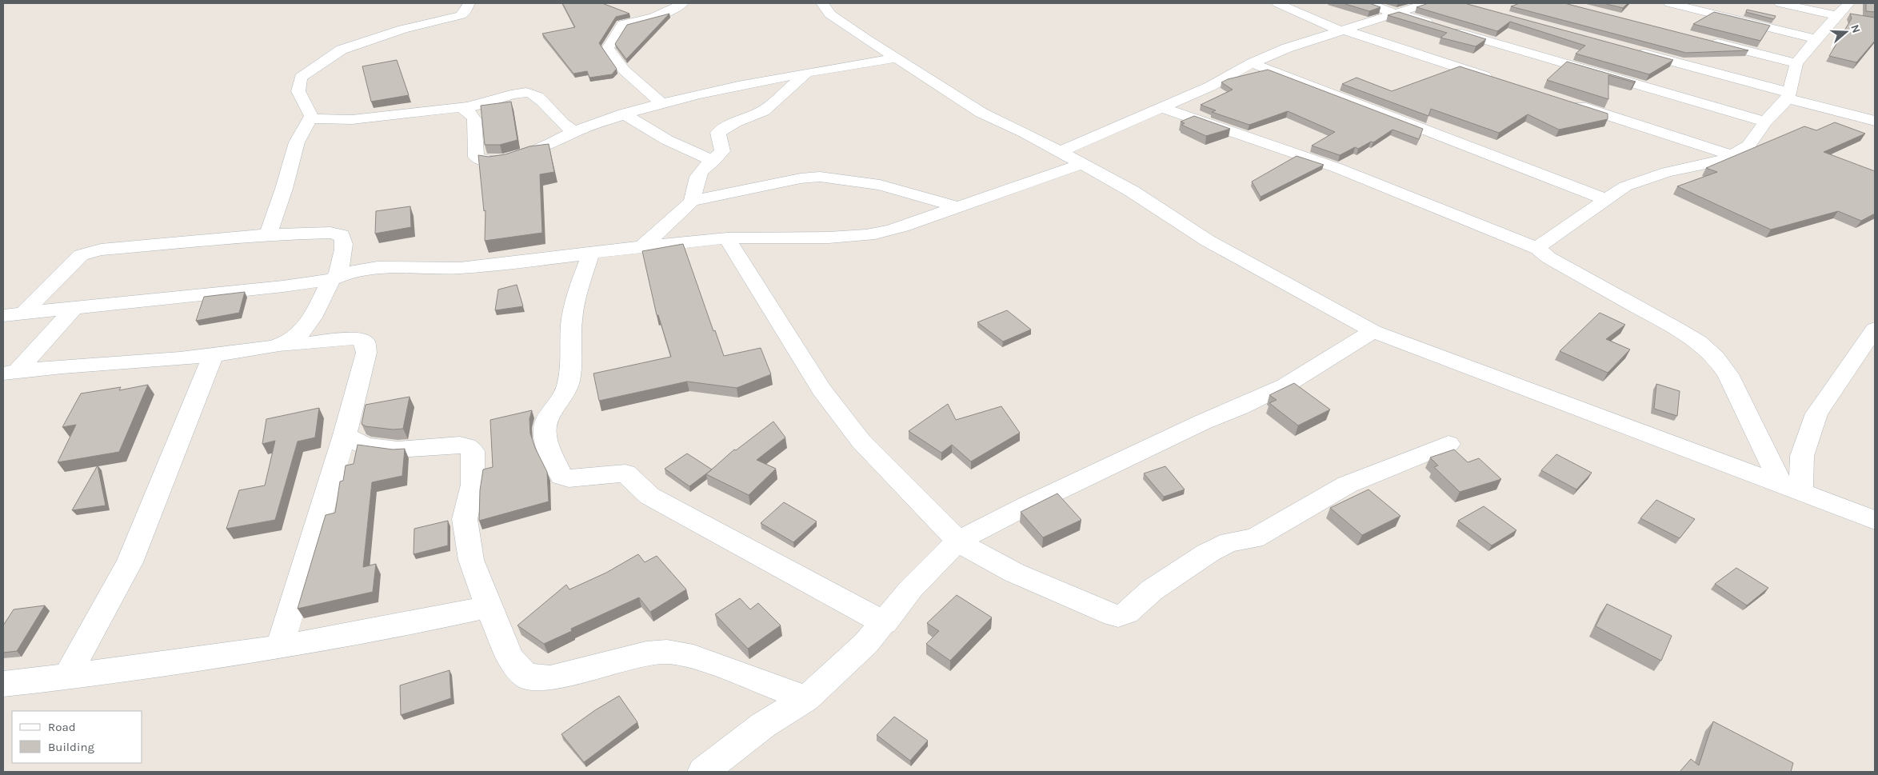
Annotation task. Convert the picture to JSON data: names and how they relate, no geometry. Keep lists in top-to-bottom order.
{
  "legend": ["Road", "Building"],
  "north": "right"
}
